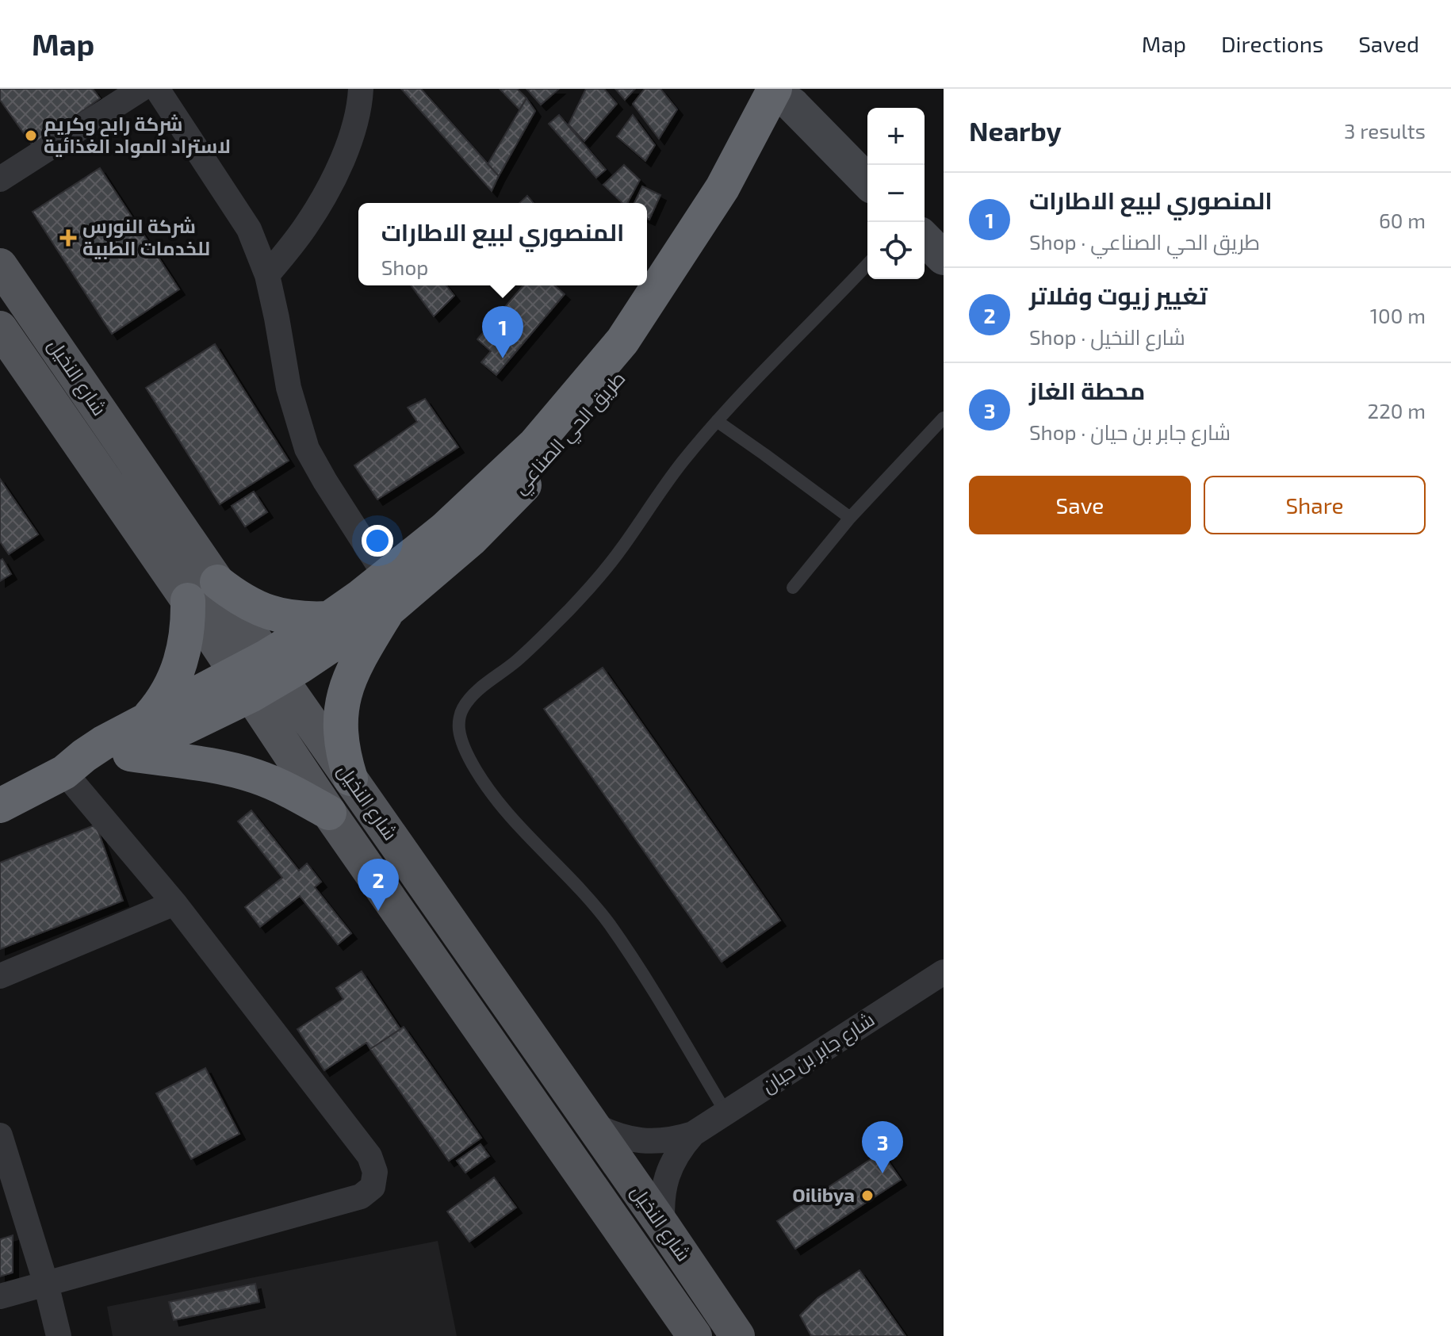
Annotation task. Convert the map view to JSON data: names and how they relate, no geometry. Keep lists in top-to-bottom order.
{
  "streets": {
    "highway": ["طريق الحي الصناعي"],
    "main road": ["شارع النخيل"],
    "street": ["شارع جابر بن حيان"]
  },
  "crossings": [
    ["شارع النخيل", "طريق الحي الصناعي"]
  ],
  "places": {
    "other": ["شركة رابح وكريم لاستراد المواد الغذائية", "Oilibya"],
    "health": ["شركة النورس للخدمات الطبية"]
  },
  "page": {
    "header": "Map",
    "nav": ["Map", "Directions", "Saved"],
    "heading": ["Nearby", "3 results"],
    "map_buttons": ["+", "−"],
    "list": [
      {
        "mark": "1",
        "name": "المنصوري لبيع الاطارات",
        "note": "Shop · طريق الحي الصناعي",
        "value": "60 m"
      },
      {
        "mark": "2",
        "name": "تغيير زيوت وفلاتر",
        "note": "Shop · شارع النخيل",
        "value": "100 m"
      },
      {
        "mark": "3",
        "name": "محطة الغاز",
        "note": "Shop · شارع جابر بن حيان",
        "value": "220 m"
      }
    ],
    "popup": ["المنصوري لبيع الاطارات", "Shop"],
    "pins": ["1", "2", "3"],
    "buttons": ["Save", "Share"]
  }
}
